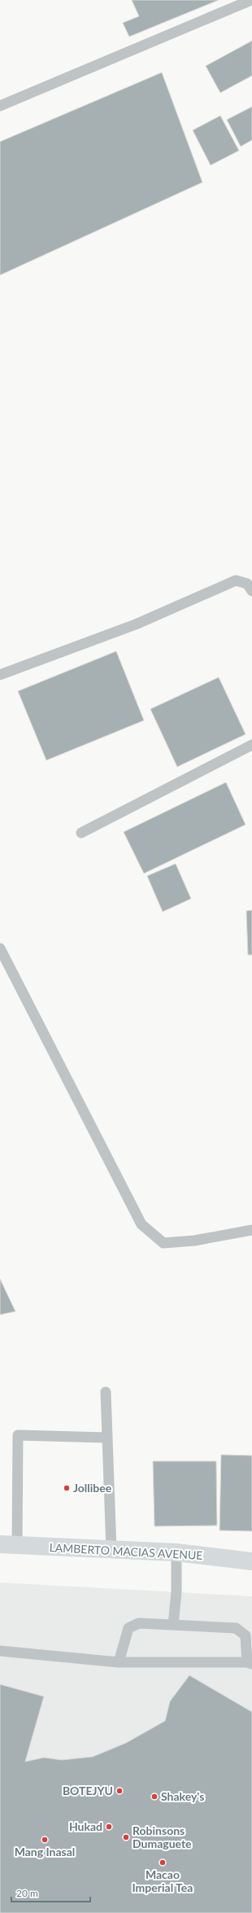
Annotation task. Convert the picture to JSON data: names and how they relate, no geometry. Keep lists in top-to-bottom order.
{
  "streets": {
    "main road": ["LAMBERTO MACIAS AVENUE"]
  },
  "places": [
    "Jollibee",
    "BOTEJYU",
    "Shakey's",
    "Hukad",
    "Robinsons Dumaguete",
    "Mang Inasal",
    "Macao Imperial Tea"
  ],
  "scale_bar": "20 m"
}
